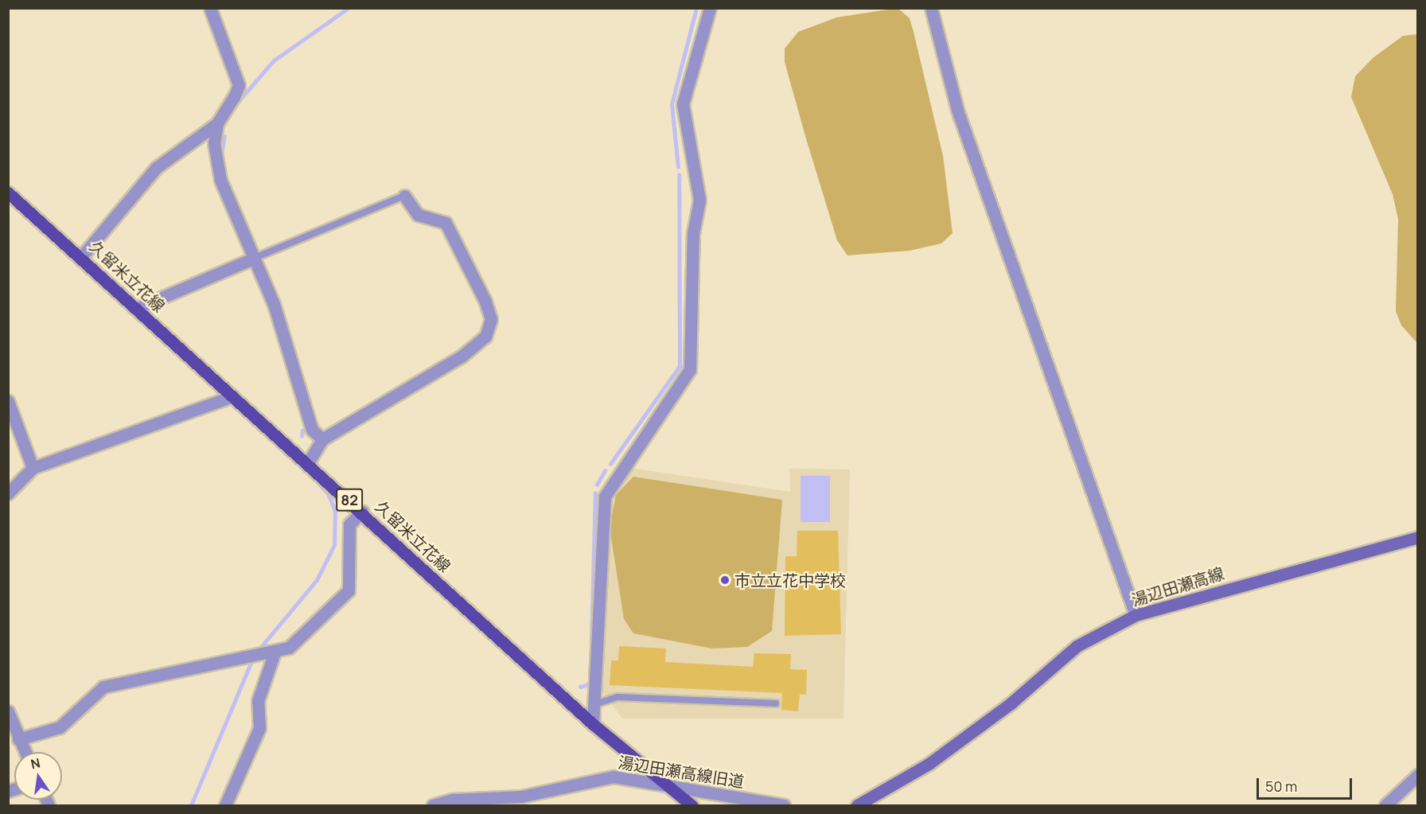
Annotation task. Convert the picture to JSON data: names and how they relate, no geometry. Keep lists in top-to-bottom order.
{
  "streets": {
    "main road": ["久留米立花線", "82", "湯辺田瀬高線"],
    "street": ["湯辺田瀬高線旧道"]
  },
  "crossings": [
    ["久留米立花線", "湯辺田瀬高線旧道"]
  ],
  "places": ["市立立花中学校"],
  "scale_bar": "50 m",
  "north": "top"
}
